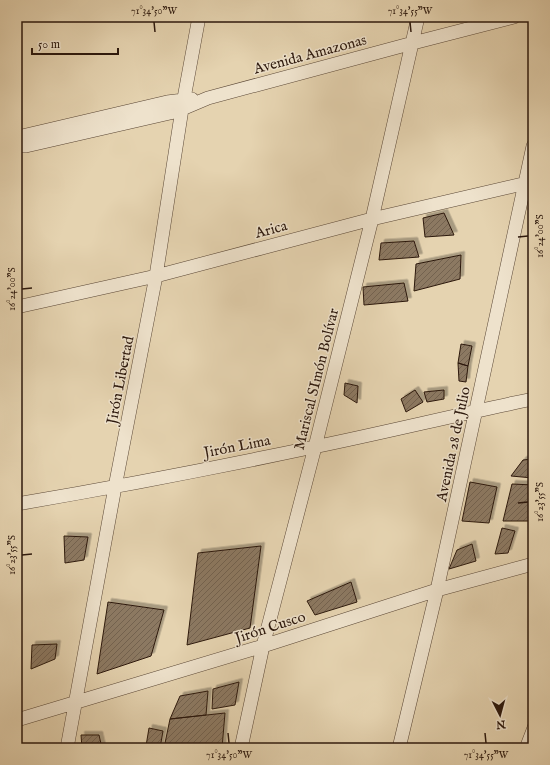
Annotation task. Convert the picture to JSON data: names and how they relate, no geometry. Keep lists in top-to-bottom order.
{
  "streets": {
    "street": [
      "Avenida Amazonas",
      "Arica",
      "Mariscal SImón Bolívar",
      "Jirón Libertad",
      "Avenida 28 de Julio",
      "Jirón Lima",
      "Jirón Cusco"
    ]
  },
  "crossings": [
    ["Avenida Amazonas", "Mariscal SImón Bolívar"],
    ["Avenida Amazonas", "Jirón Libertad"],
    ["Arica", "Mariscal SImón Bolívar"],
    ["Arica", "Jirón Libertad"],
    ["Arica", "Avenida 28 de Julio"],
    ["Mariscal SImón Bolívar", "Jirón Lima"],
    ["Mariscal SImón Bolívar", "Jirón Cusco"],
    ["Jirón Libertad", "Jirón Lima"],
    ["Jirón Libertad", "Jirón Cusco"],
    ["Avenida 28 de Julio", "Jirón Lima"],
    ["Avenida 28 de Julio", "Jirón Cusco"]
  ],
  "scale_bar": "50 m",
  "north": "bottom",
  "coordinates": [
    "71°34'50\"W",
    "71°34'55\"W",
    "16°24'00\"S",
    "16°23'55\"S"
  ]
}
